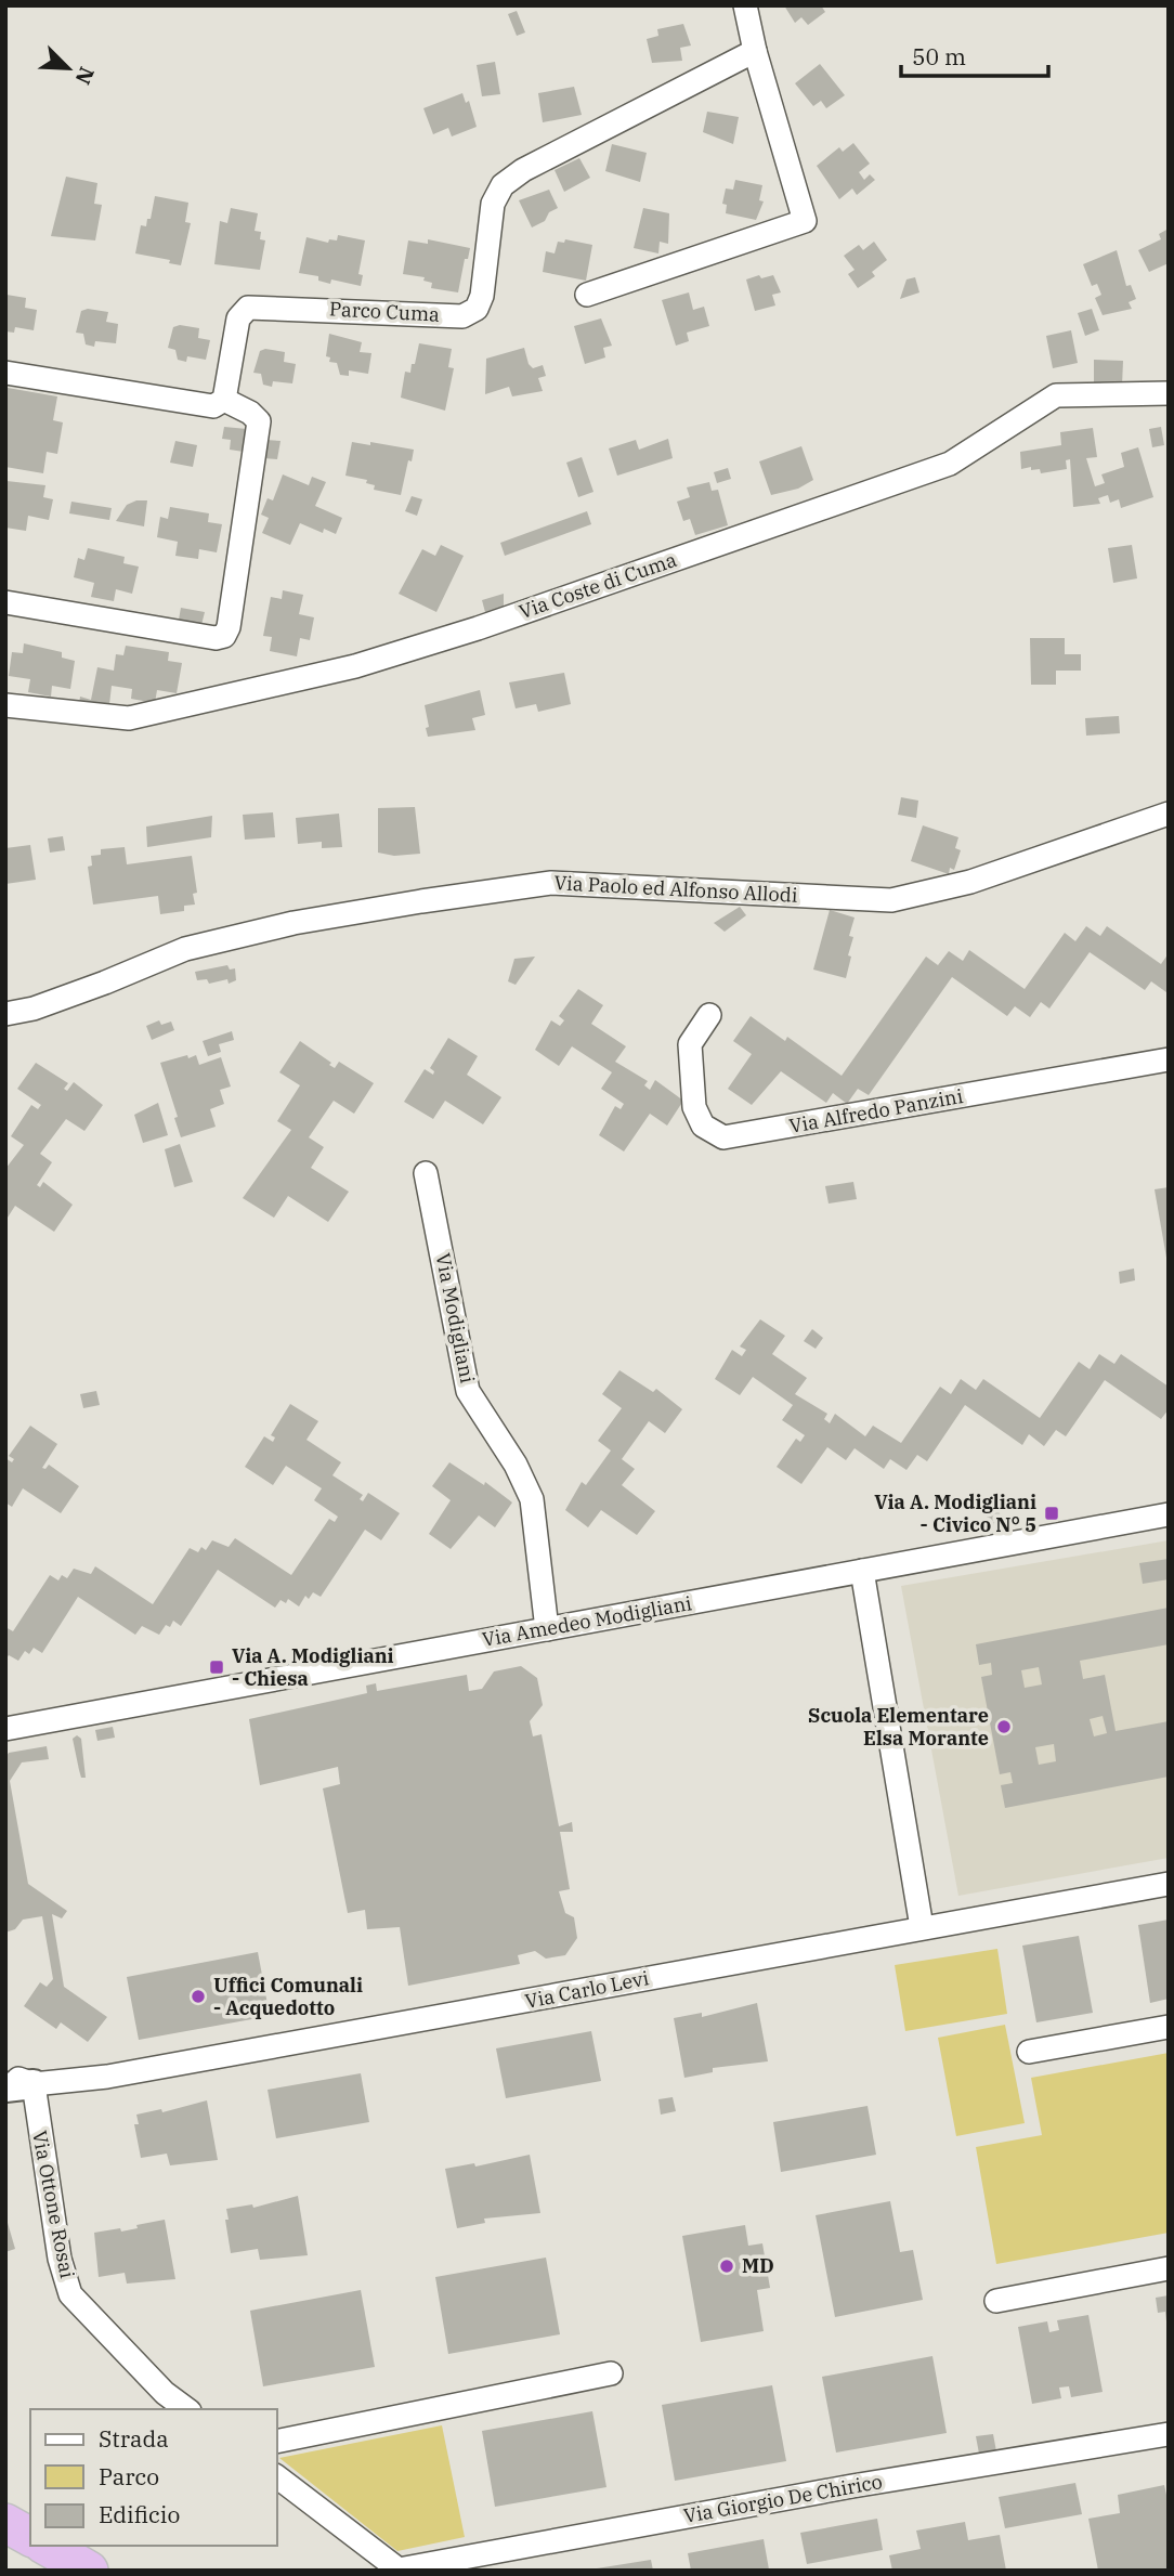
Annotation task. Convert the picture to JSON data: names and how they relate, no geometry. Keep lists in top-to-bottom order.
{
  "streets": {
    "street": [
      "Parco Cuma",
      "Via Coste di Cuma",
      "Via Paolo ed Alfonso Allodi",
      "Via Alfredo Panzini",
      "Via Modigliani",
      "Via Amedeo Modigliani",
      "Via Carlo Levi",
      "Via Ottone Rosai",
      "Via Giorgio De Chirico"
    ]
  },
  "crossings": [
    ["Via Modigliani", "Via Amedeo Modigliani"],
    ["Via Carlo Levi", "Via Ottone Rosai"]
  ],
  "places": {
    "transit": ["Via A. Modigliani - Civico N° 5", "Via A. Modigliani - Chiesa"],
    "other": ["Scuola Elementare Elsa Morante", "Uffici Comunali - Acquedotto", "MD"]
  },
  "legend": ["Strada", "Parco", "Edificio"],
  "scale_bar": "50 m",
  "north": "bottom right"
}
